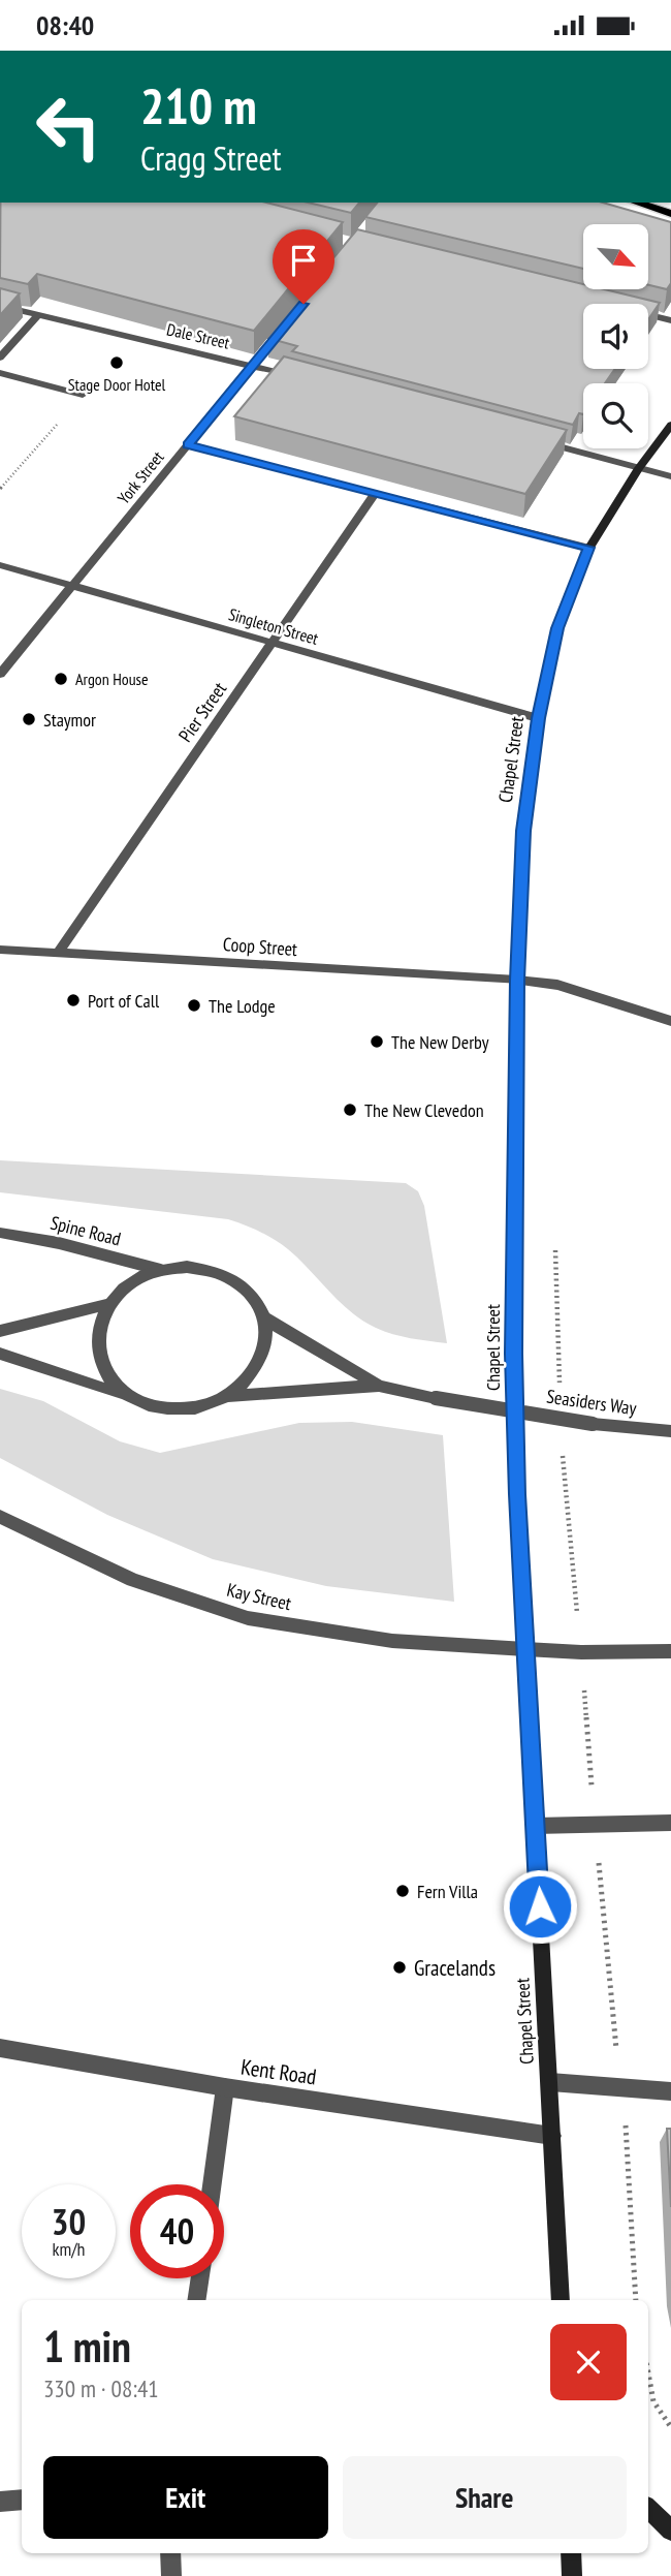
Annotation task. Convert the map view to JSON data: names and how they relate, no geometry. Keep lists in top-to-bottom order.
{
  "streets": {
    "street": [
      "Dale Street",
      "York Street",
      "Singleton Street",
      "Pier Street",
      "Chapel Street",
      "Coop Street",
      "Spine Road",
      "Seasiders Way",
      "Kay Street",
      "Kent Road"
    ]
  },
  "crossings": [
    ["Dale Street", "York Street"],
    ["York Street", "Singleton Street"],
    ["Singleton Street", "Pier Street"],
    ["Singleton Street", "Chapel Street"],
    ["Pier Street", "Coop Street"],
    ["Chapel Street", "Coop Street"],
    ["Chapel Street", "Kay Street"],
    ["Chapel Street", "Kent Road"],
    ["Spine Road", "Seasiders Way"]
  ],
  "places": [
    "Stage Door Hotel",
    "Argon House",
    "Staymor",
    "Port of Call",
    "The Lodge",
    "The New Derby",
    "The New Clevedon",
    "Fern Villa",
    "Gracelands"
  ],
  "north": "bottom right",
  "page": {
    "status": "08:40",
    "turn": ["210 m", "Cragg Street"],
    "speed": "30 km/h",
    "limit": "40",
    "heading": ["1 min", "330 m · 08:41"],
    "buttons": ["Exit", "Share"]
  }
}
